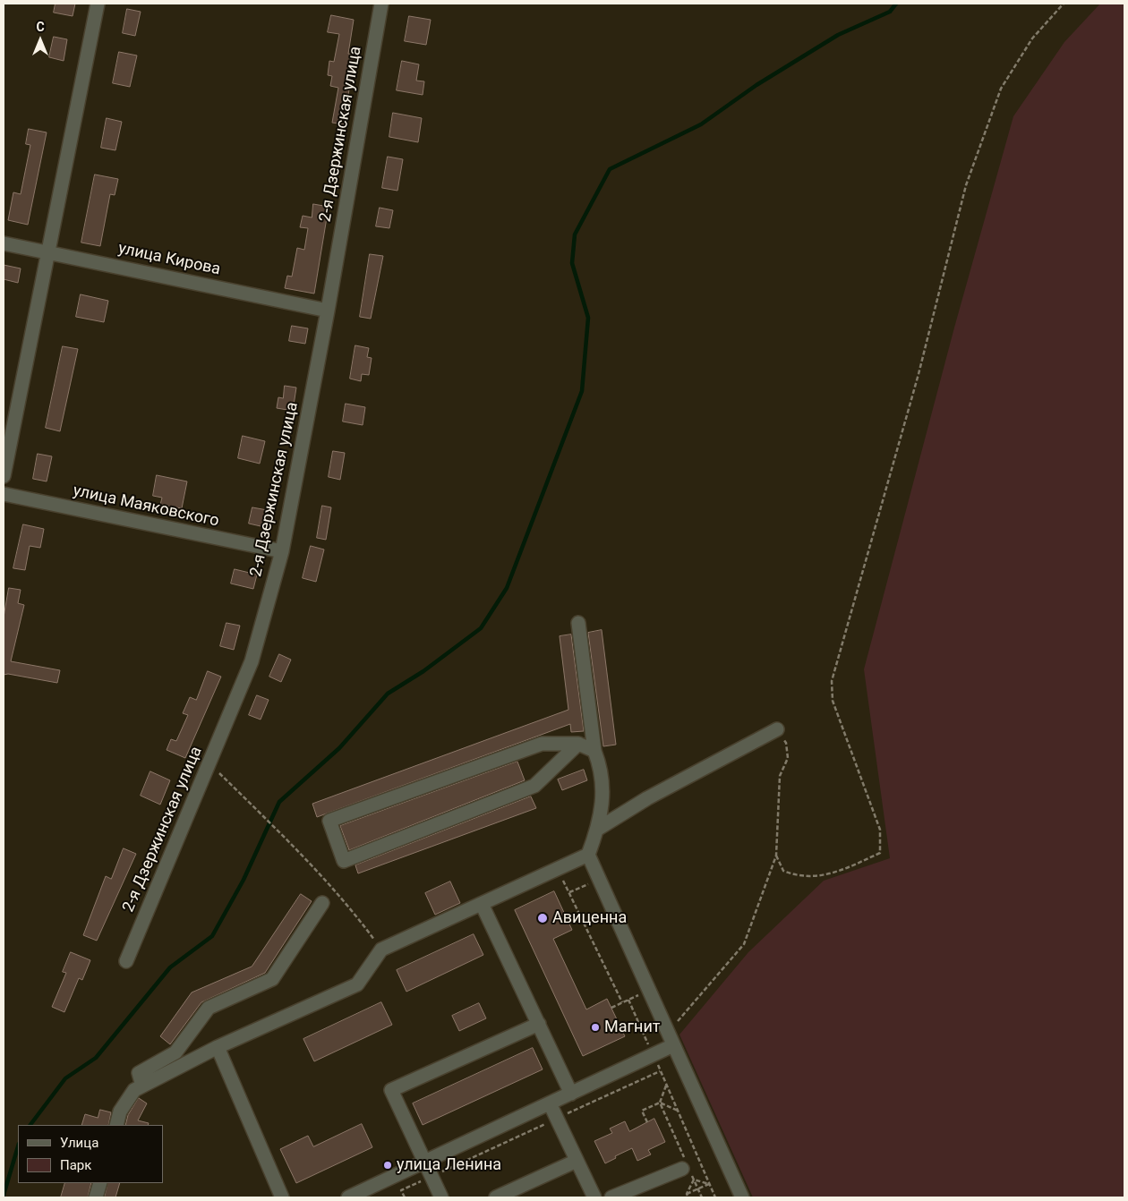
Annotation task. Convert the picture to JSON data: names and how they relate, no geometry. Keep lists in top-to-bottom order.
{
  "streets": {
    "street": ["2-я Дзержинская улица", "улица Кирова", "улица Маяковского"]
  },
  "crossings": [
    ["2-я Дзержинская улица", "улица Кирова"],
    ["2-я Дзержинская улица", "улица Маяковского"]
  ],
  "places": ["Авиценна", "Магнит", "улица Ленина"],
  "legend": ["Улица", "Парк"],
  "north": "top"
}
